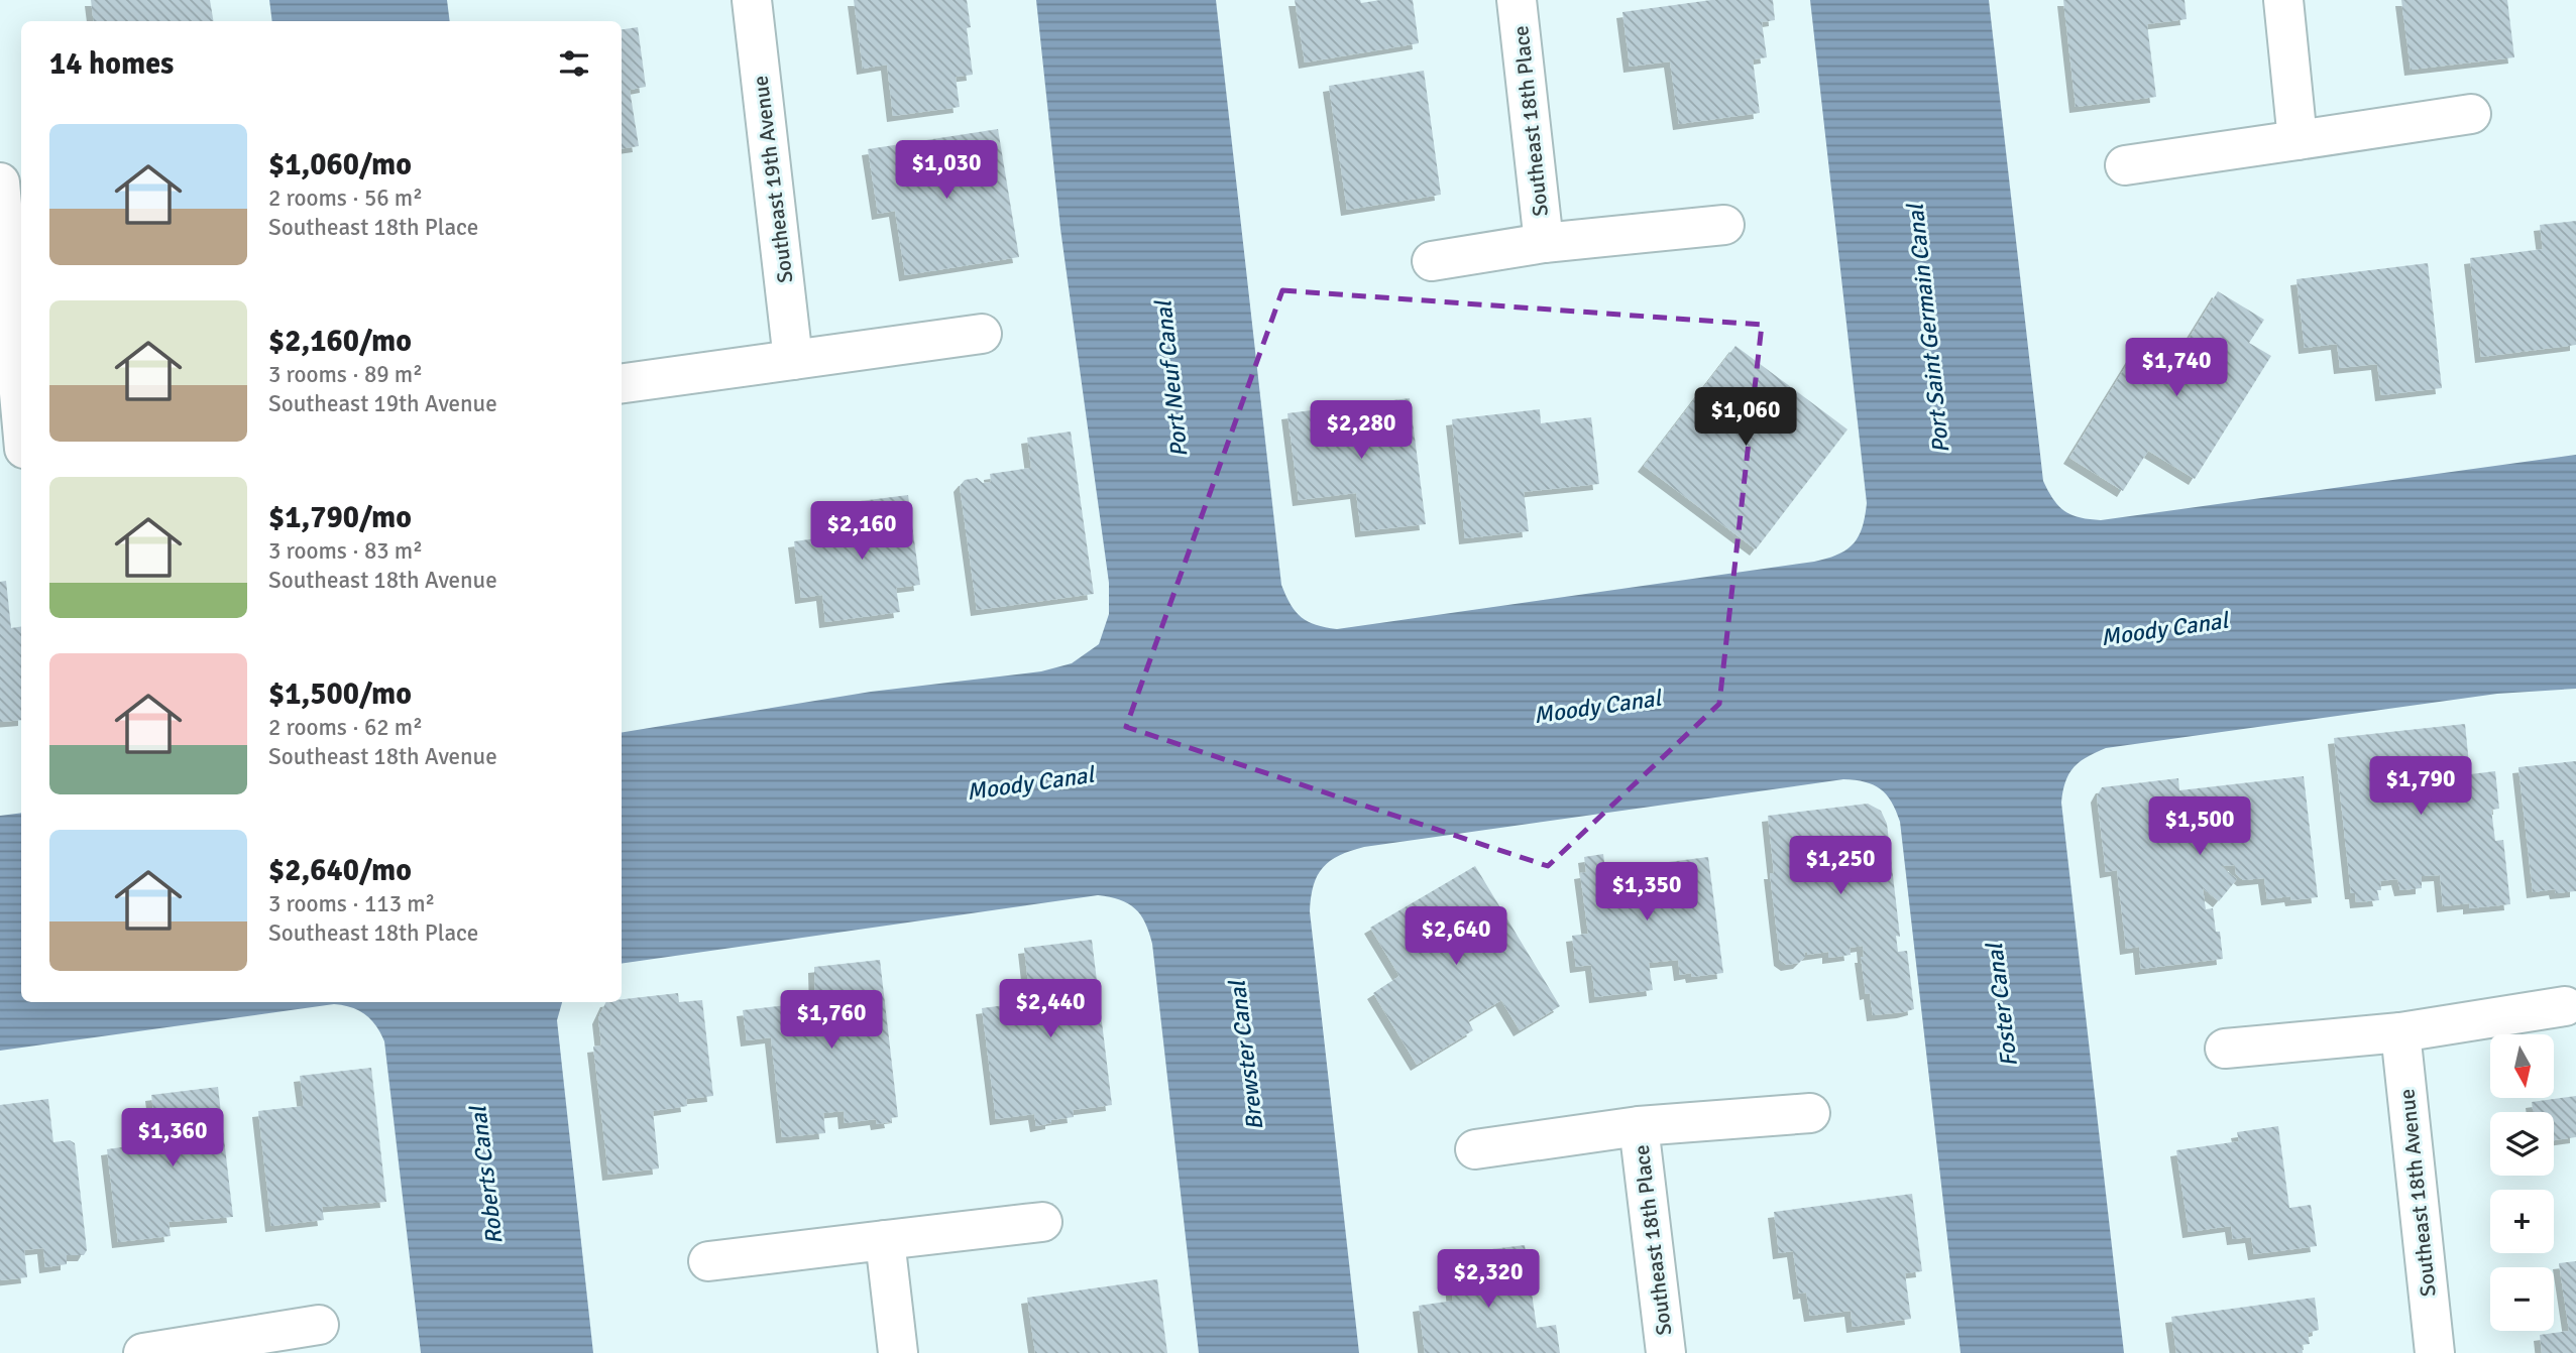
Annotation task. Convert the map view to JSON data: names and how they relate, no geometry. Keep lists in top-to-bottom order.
{
  "streets": {
    "street": ["Southeast 18th Place", "Southeast 19th Avenue", "Southeast 18th Avenue"]
  },
  "water": [
    "Port Saint Germain Canal",
    "Port Neuf Canal",
    "Moody Canal",
    "Foster Canal",
    "Brewster Canal",
    "Roberts Canal"
  ],
  "north": "bottom",
  "page": {
    "heading": "14 homes",
    "list": [
      {
        "name": "$1,060/mo",
        "note": "2 rooms · 56 m² · Southeast 18th Place"
      },
      {
        "name": "$2,160/mo",
        "note": "3 rooms · 89 m² · Southeast 19th Avenue"
      },
      {
        "name": "$1,790/mo",
        "note": "3 rooms · 83 m² · Southeast 18th Avenue"
      },
      {
        "name": "$1,500/mo",
        "note": "2 rooms · 62 m² · Southeast 18th Avenue"
      },
      {
        "name": "$2,640/mo",
        "note": "3 rooms · 113 m² · Southeast 18th Place"
      }
    ],
    "price": [
      "$1,030",
      "$1,740",
      "$1,060",
      "$2,280",
      "$2,160",
      "$1,790",
      "$1,500",
      "$1,250",
      "$1,350",
      "$2,640",
      "$2,440",
      "$1,760",
      "$1,360",
      "$2,320"
    ],
    "map_buttons": ["+", "−"]
  }
}
